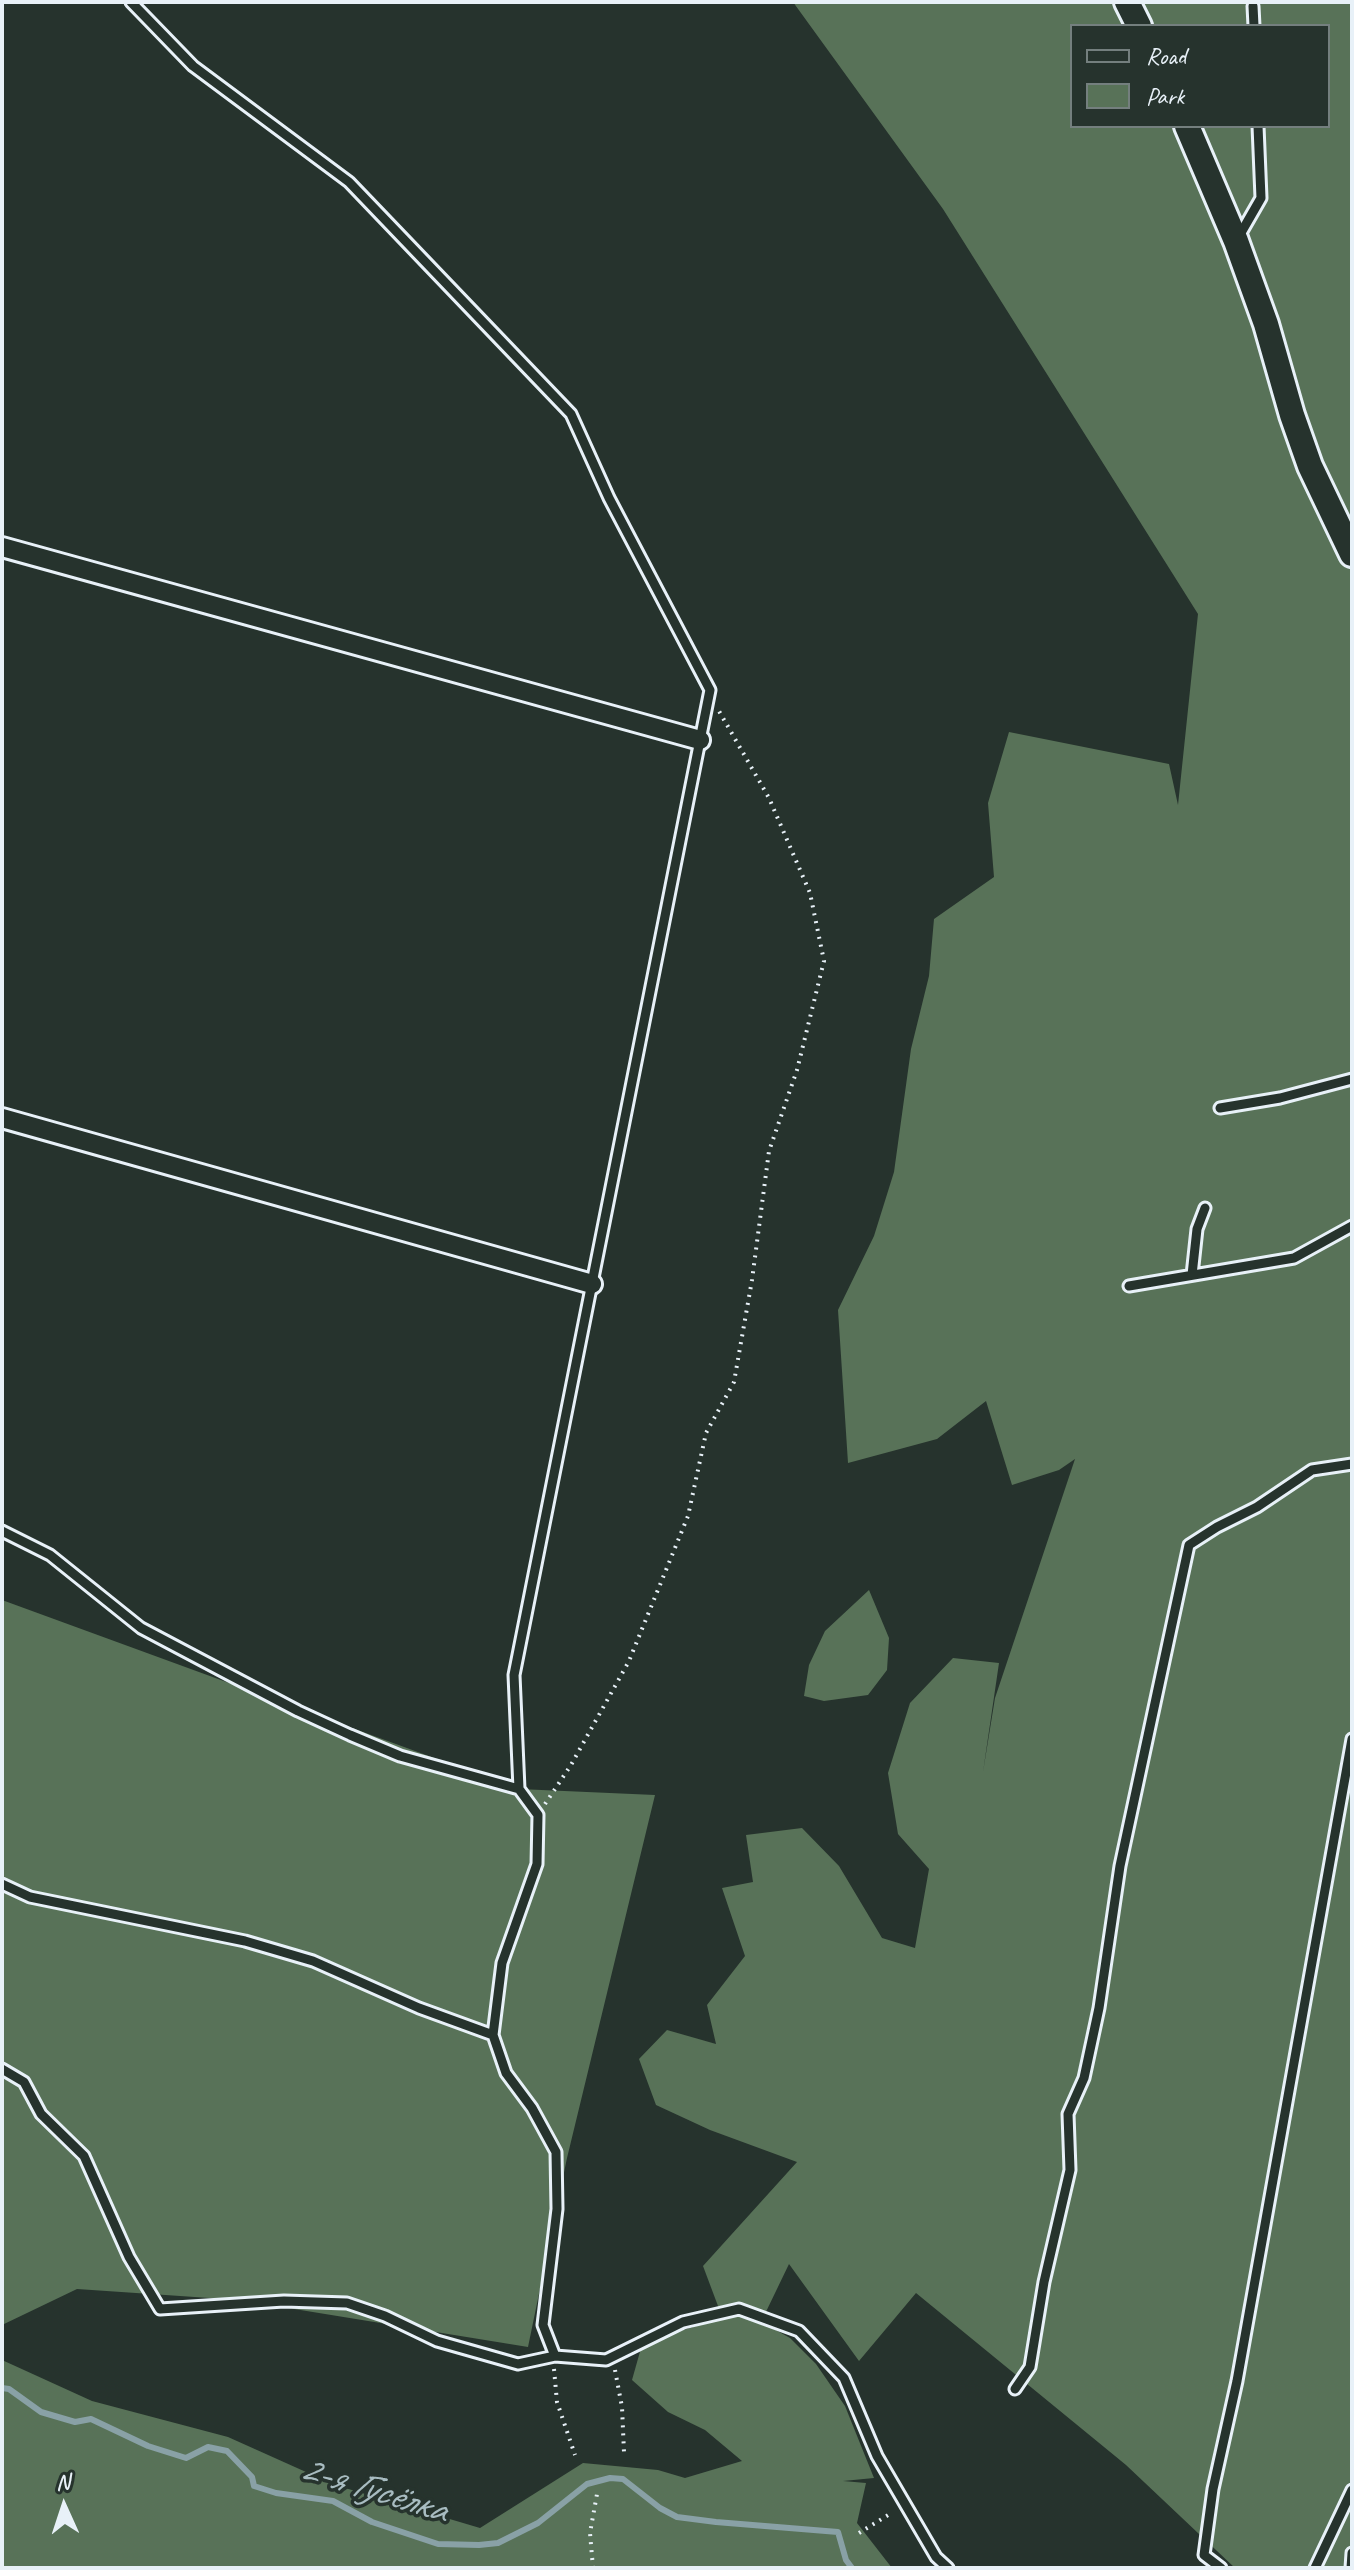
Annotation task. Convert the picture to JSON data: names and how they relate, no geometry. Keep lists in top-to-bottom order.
{
  "water": ["2-я Гусёлка"],
  "legend": ["Road", "Park"],
  "north": "top"
}
